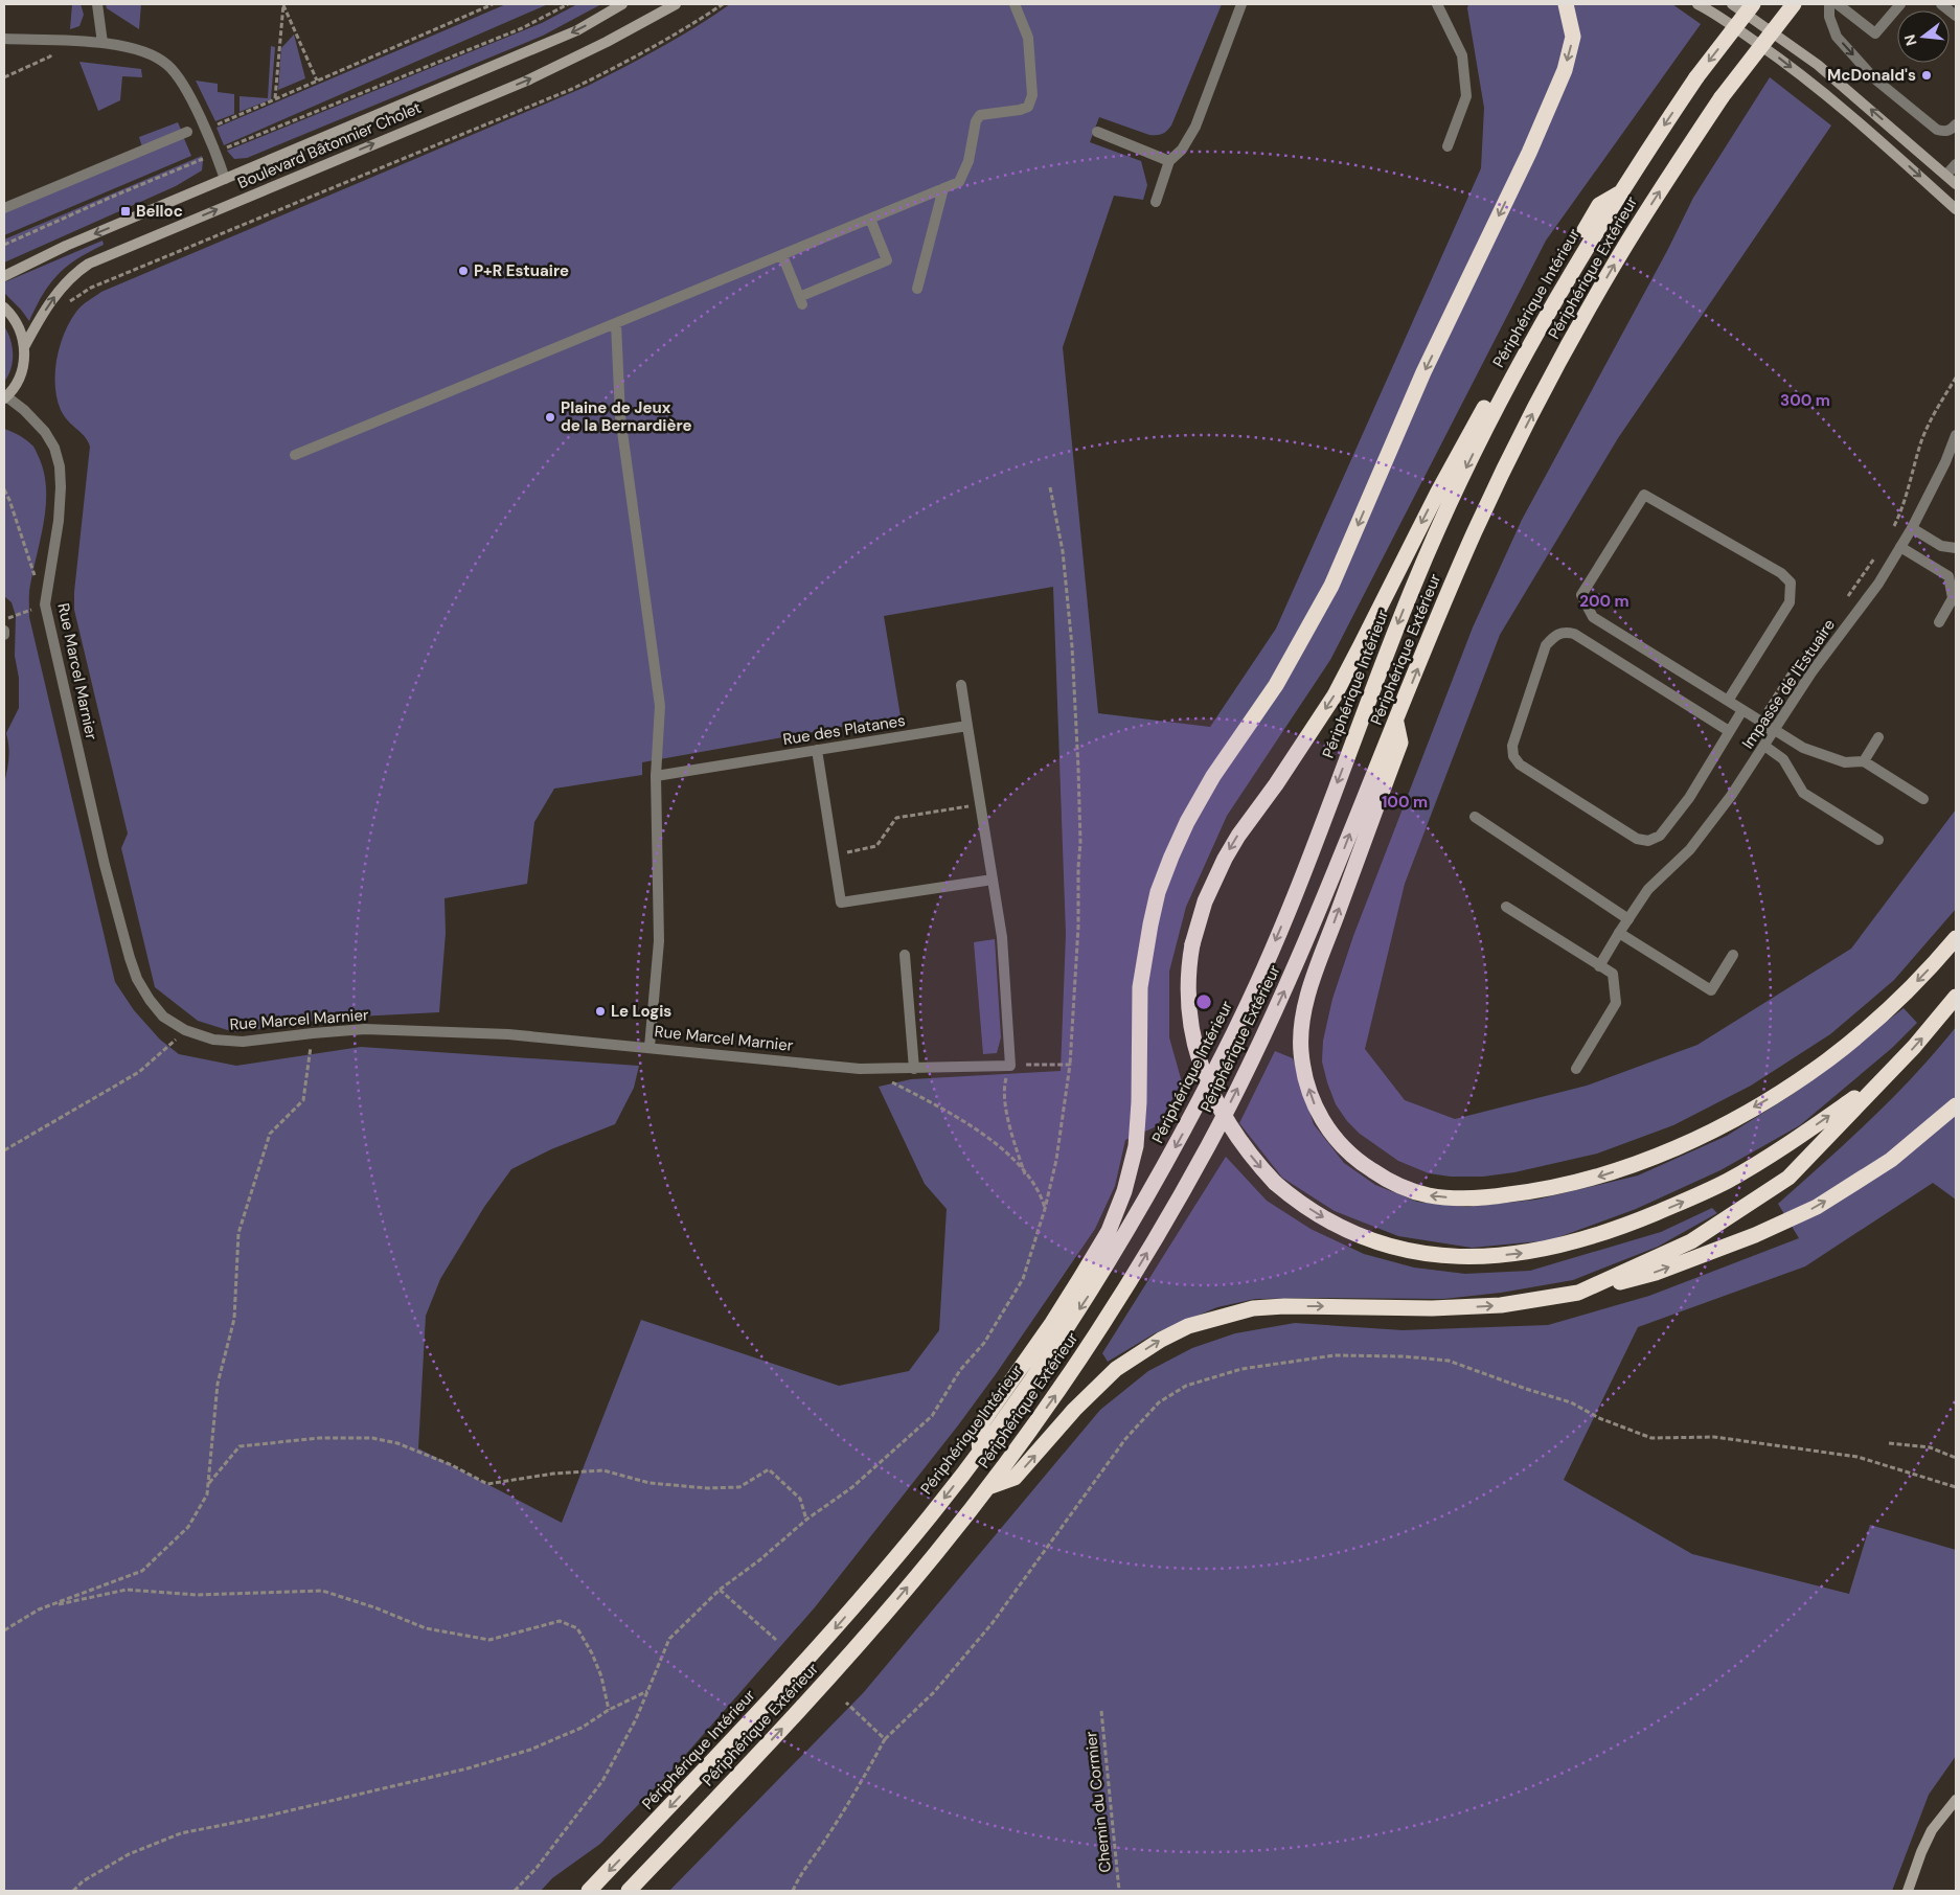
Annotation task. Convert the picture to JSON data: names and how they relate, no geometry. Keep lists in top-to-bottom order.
{
  "streets": {
    "highway": ["Périphérique Extérieur", "Périphérique Intérieur"],
    "street": [
      "Boulevard Bâtonnier Cholet",
      "Rue Marcel Marnier",
      "Impasse de l'Estuaire",
      "Rue des Platanes"
    ],
    "path": ["Chemin du Cormier"]
  },
  "places": {
    "other": [
      "McDonald's",
      "P+R Estuaire",
      "Plaine de Jeux de la Bernardière",
      "Le Logis"
    ],
    "transit": ["Belloc"]
  },
  "north": "left",
  "rings": ["300 m", "200 m", "100 m"]
}
